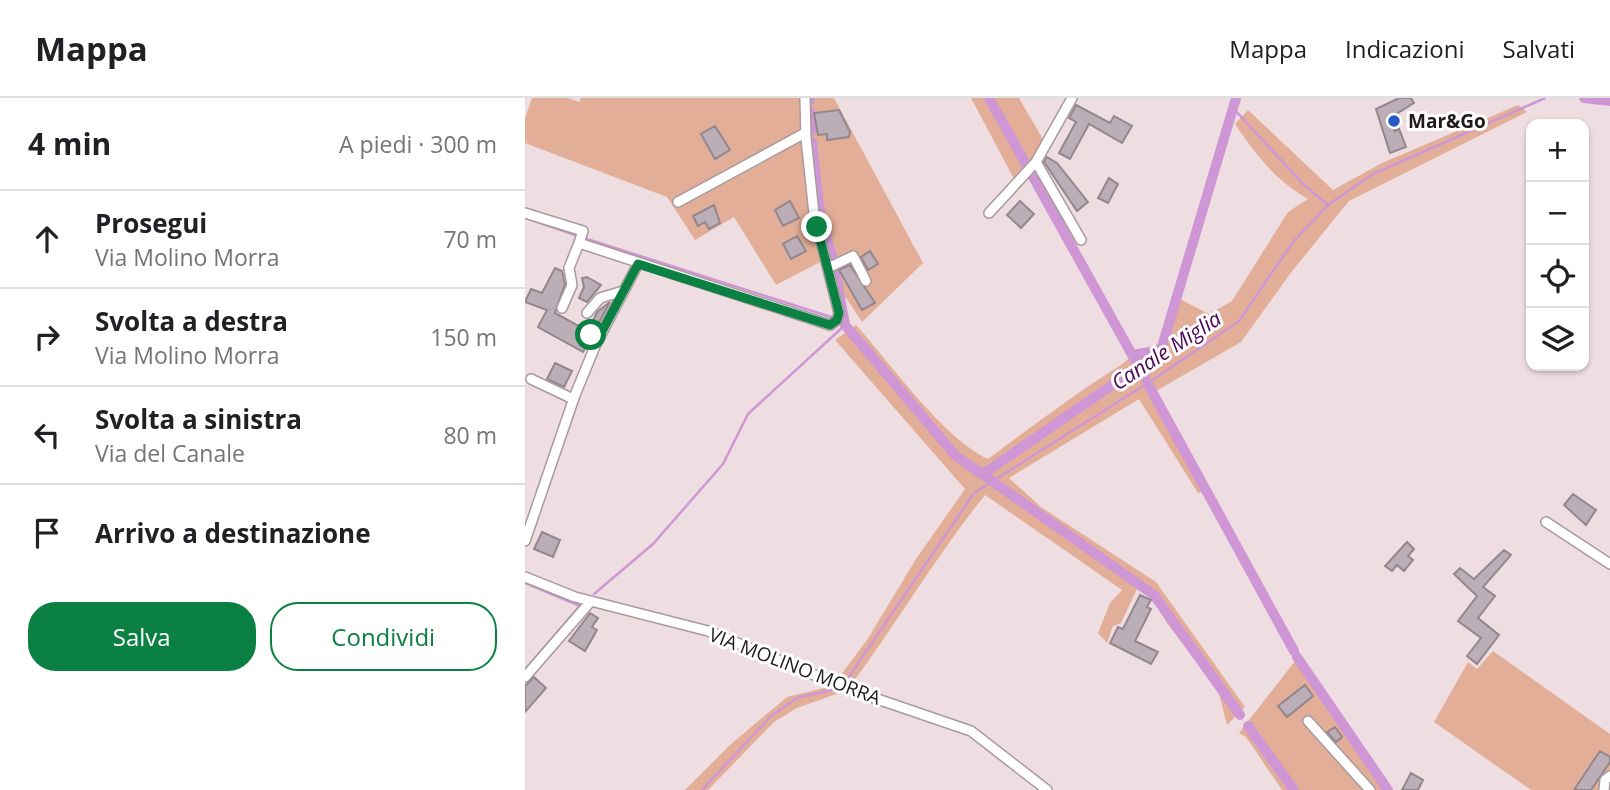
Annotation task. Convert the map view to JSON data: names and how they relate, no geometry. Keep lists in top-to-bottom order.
{
  "streets": {
    "street": ["VIA MOLINO MORRA"]
  },
  "water": ["Canale Miglia"],
  "places": ["Mar&Go"],
  "page": {
    "header": "Mappa",
    "nav": ["Mappa", "Indicazioni", "Salvati"],
    "heading": ["4 min", "A piedi · 300 m"],
    "map_buttons": ["+", "−"],
    "list": [
      ["Prosegui", "Via Molino Morra", "70 m"],
      ["Svolta a destra", "Via Molino Morra", "150 m"],
      ["Svolta a sinistra", "Via del Canale", "80 m"],
      "Arrivo a destinazione"
    ],
    "buttons": ["Salva", "Condividi"]
  }
}
